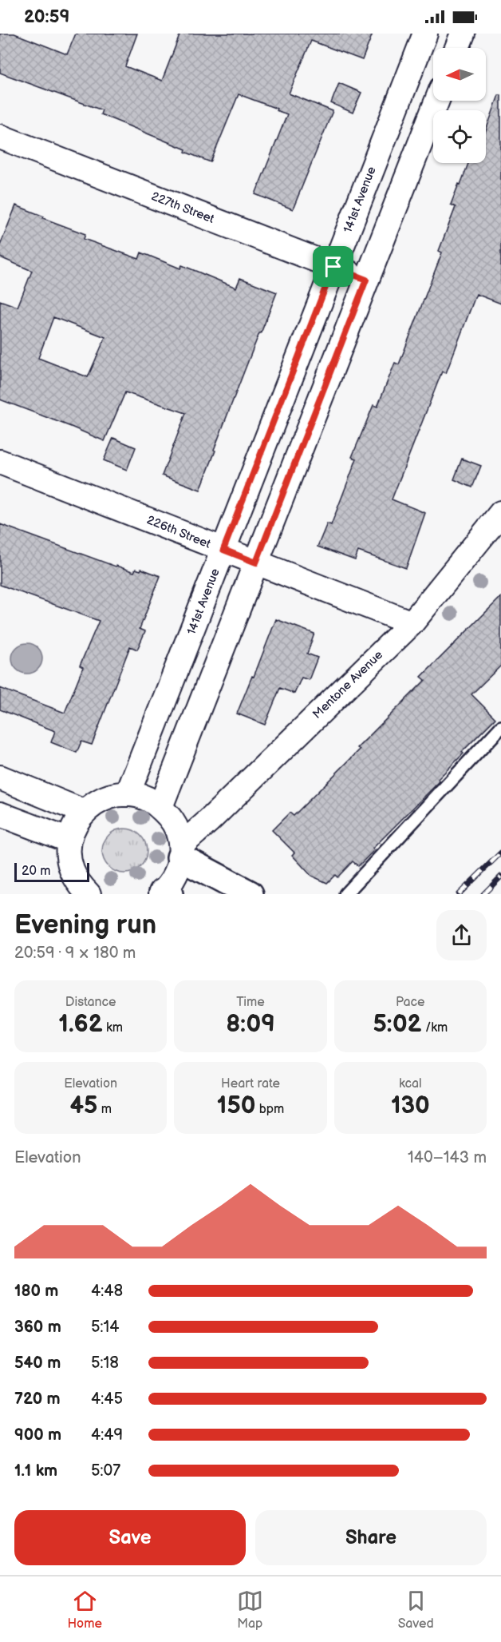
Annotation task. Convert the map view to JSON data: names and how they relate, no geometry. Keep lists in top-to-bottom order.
{
  "streets": {
    "street": [
      "141st Avenue",
      "227th Street",
      "226th Street",
      "Mentone Avenue"
    ]
  },
  "crossings": [
    ["141st Avenue", "227th Street"],
    ["141st Avenue", "226th Street"],
    ["226th Street", "Mentone Avenue"]
  ],
  "scale_bar": "20 m",
  "north": "left",
  "page": {
    "status": "20:59",
    "scale": "20 m",
    "heading": ["Evening run", "20:59 · 9 × 180 m"],
    "stats": [
      ["Distance", "1.62 km"],
      ["Time", "8:09"],
      ["Pace", "5:02 /km"],
      ["Elevation", "45 m"],
      ["Heart rate", "150 bpm"],
      ["kcal", "130"]
    ],
    "chart": ["Elevation", "140–143 m"],
    "list": [
      {
        "name": "180 m",
        "note": "4:48"
      },
      {
        "name": "360 m",
        "note": "5:14"
      },
      {
        "name": "540 m",
        "note": "5:18"
      },
      {
        "name": "720 m",
        "note": "4:45"
      },
      {
        "name": "900 m",
        "note": "4:49"
      },
      {
        "name": "1.1 km",
        "note": "5:07"
      }
    ],
    "buttons": ["Save", "Share"],
    "tabs": ["Home", "Map", "Saved"]
  }
}
